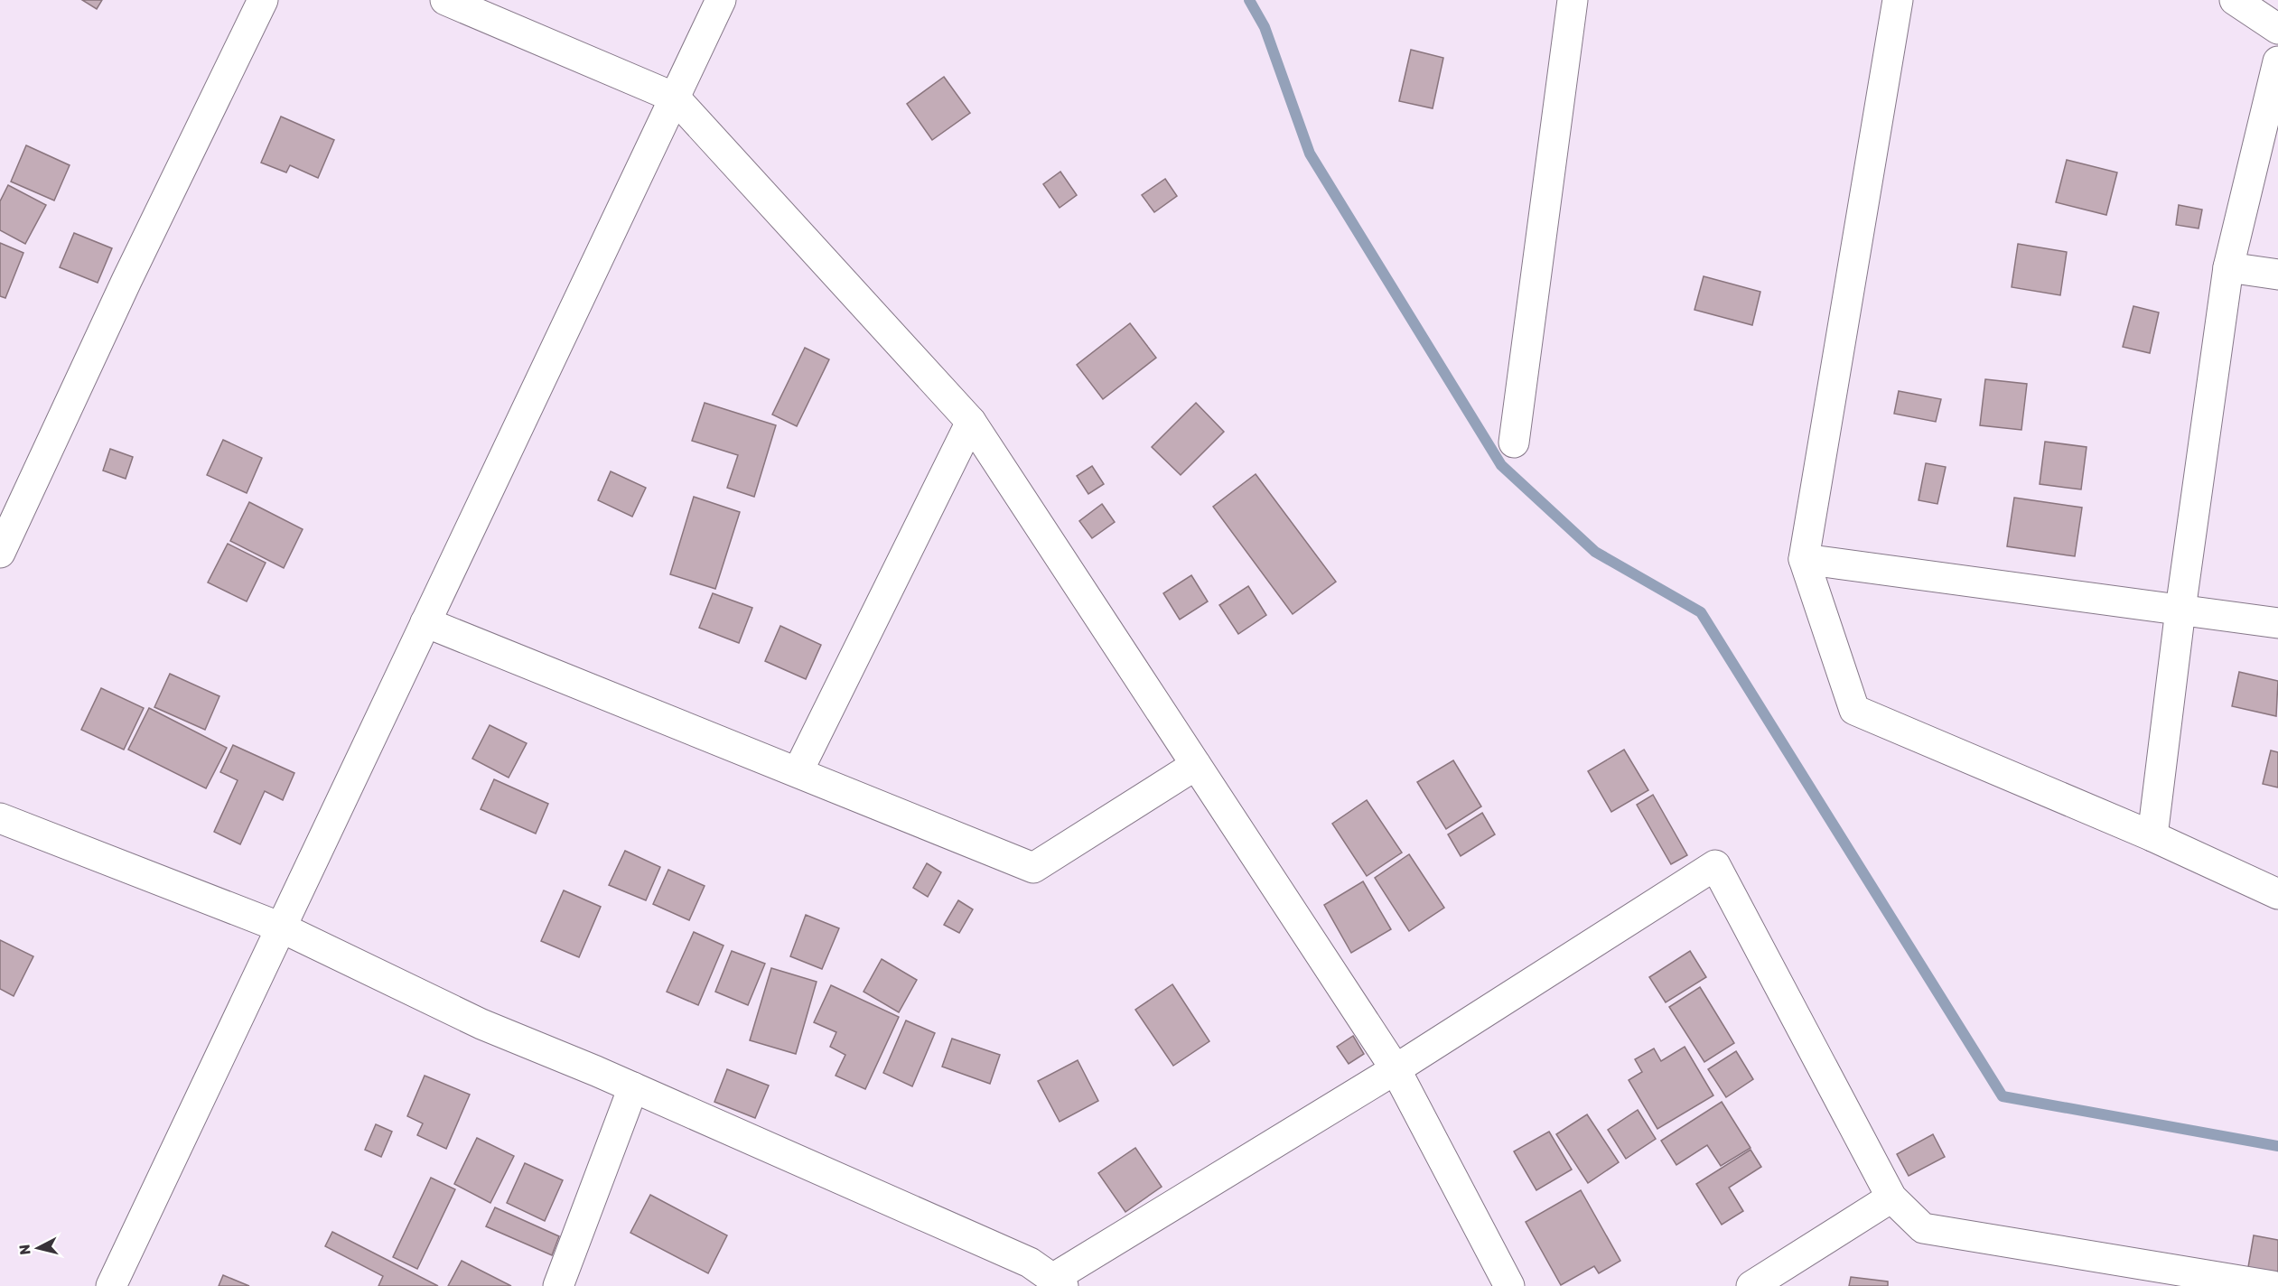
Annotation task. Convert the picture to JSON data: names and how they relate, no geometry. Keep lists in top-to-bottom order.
{
  "north": "left"
}
